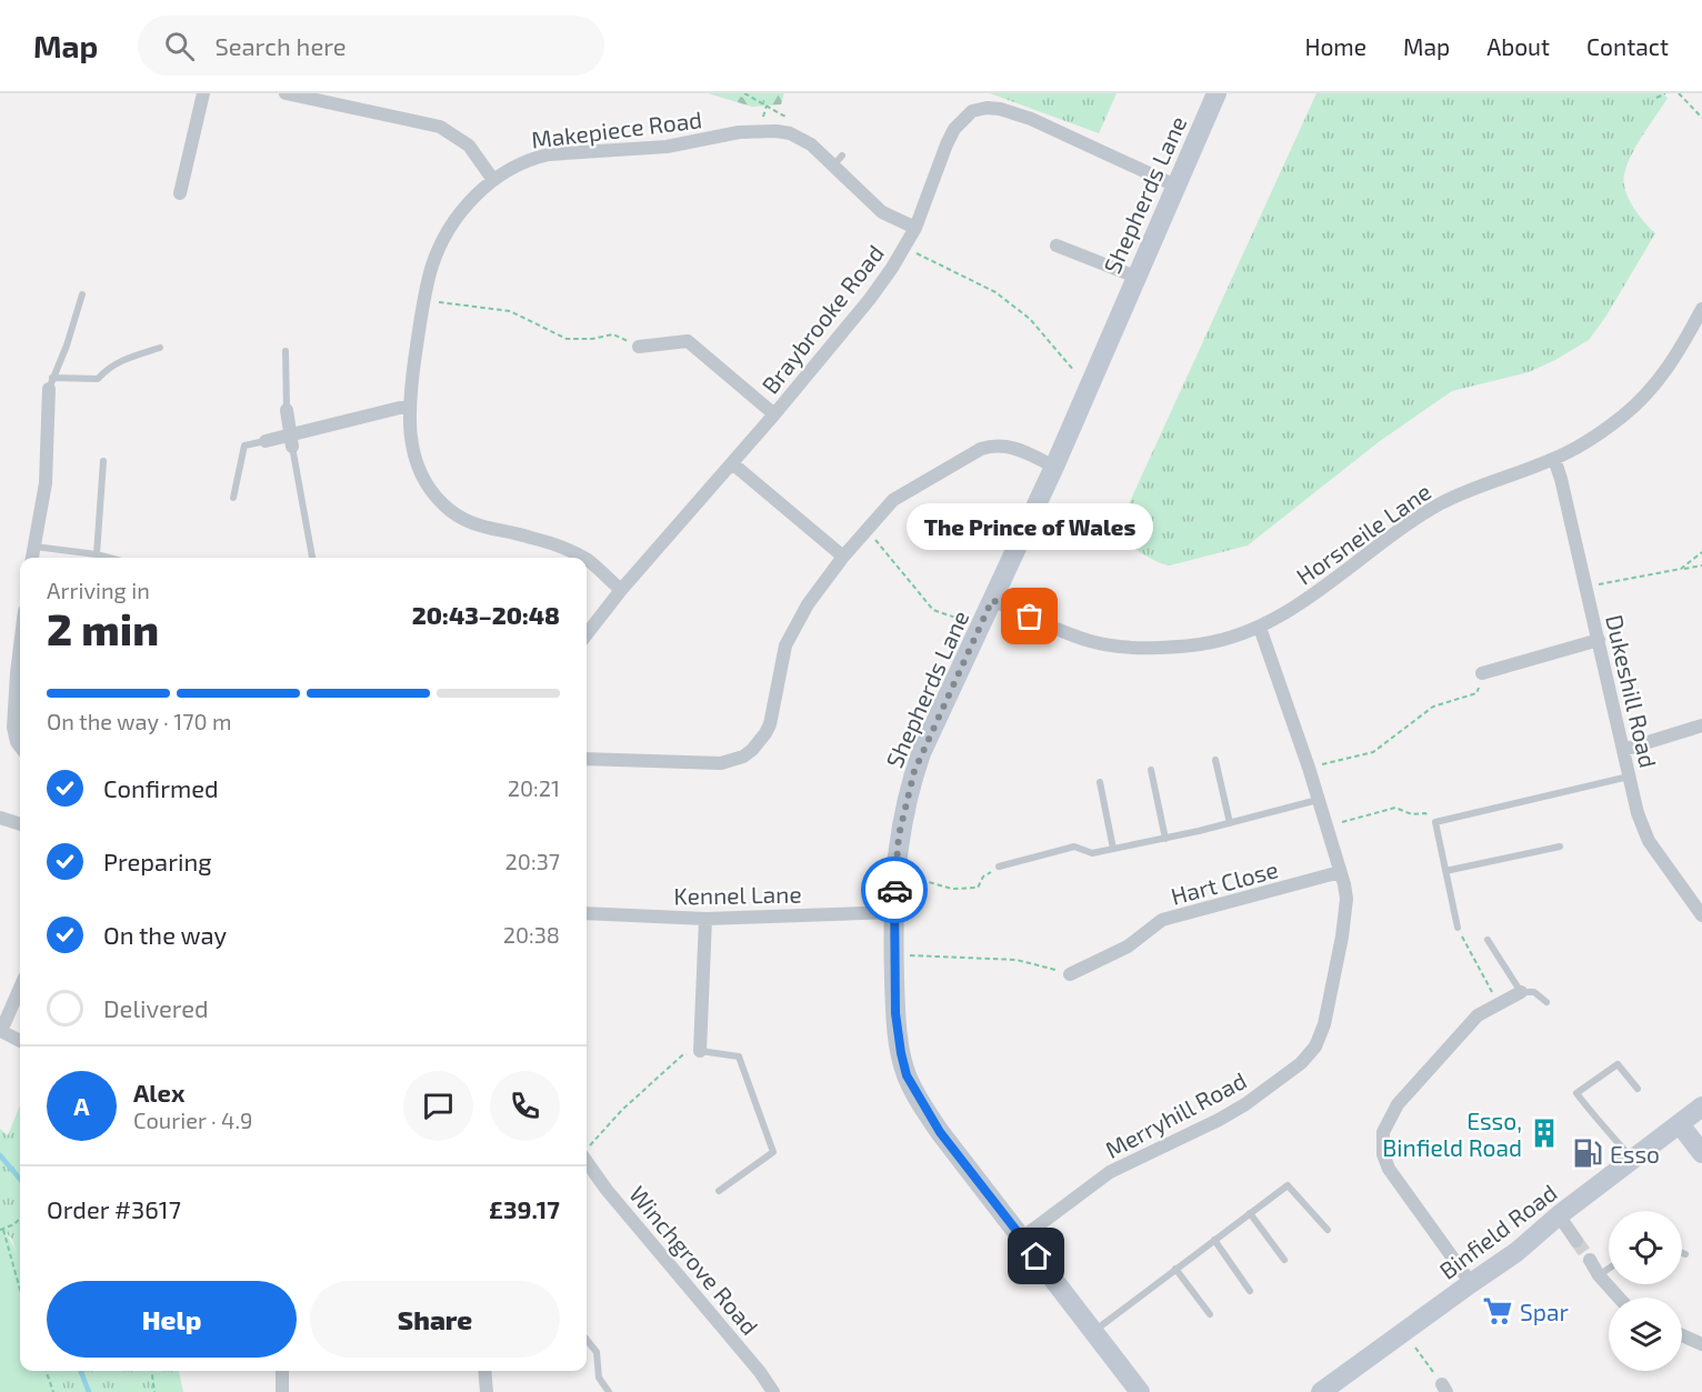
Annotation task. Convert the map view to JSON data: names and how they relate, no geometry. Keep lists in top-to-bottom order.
{
  "streets": {
    "street": [
      "Makepiece Road",
      "Shepherds Lane",
      "Braybrooke Road",
      "Horsneile Lane",
      "Dukeshill Road",
      "Hart Close",
      "Kennel Lane",
      "Merryhill Road",
      "Binfield Road",
      "Winchgrove Road"
    ]
  },
  "crossings": [
    ["Makepiece Road", "Braybrooke Road"],
    ["Shepherds Lane", "Braybrooke Road"],
    ["Shepherds Lane", "Horsneile Lane"],
    ["Shepherds Lane", "Kennel Lane"],
    ["Shepherds Lane", "Merryhill Road"],
    ["Horsneile Lane", "Dukeshill Road"],
    ["Horsneile Lane", "Merryhill Road"],
    ["Hart Close", "Merryhill Road"]
  ],
  "places": {
    "other": ["The Prince of Wales"],
    "building": ["Esso, Binfield Road"],
    "fuel station": ["Esso"],
    "supermarket": ["Spar"]
  },
  "page": {
    "header": "Map",
    "search": "Search here",
    "nav": [
      "Home",
      "Map",
      "About",
      "Contact"
    ],
    "bubble": "The Prince of Wales",
    "heading": ["2 min", "Arriving in", "20:43–20:48"],
    "panel": [
      "Alex",
      "Courier · 4.9",
      "Order #3617",
      "£39.17"
    ],
    "bar": "On the way · 170 m",
    "list": [
      ["Confirmed", "20:21"],
      ["Preparing", "20:37"],
      ["On the way", "20:38"],
      "Delivered"
    ],
    "round": "A",
    "buttons": ["Help", "Share"]
  }
}
